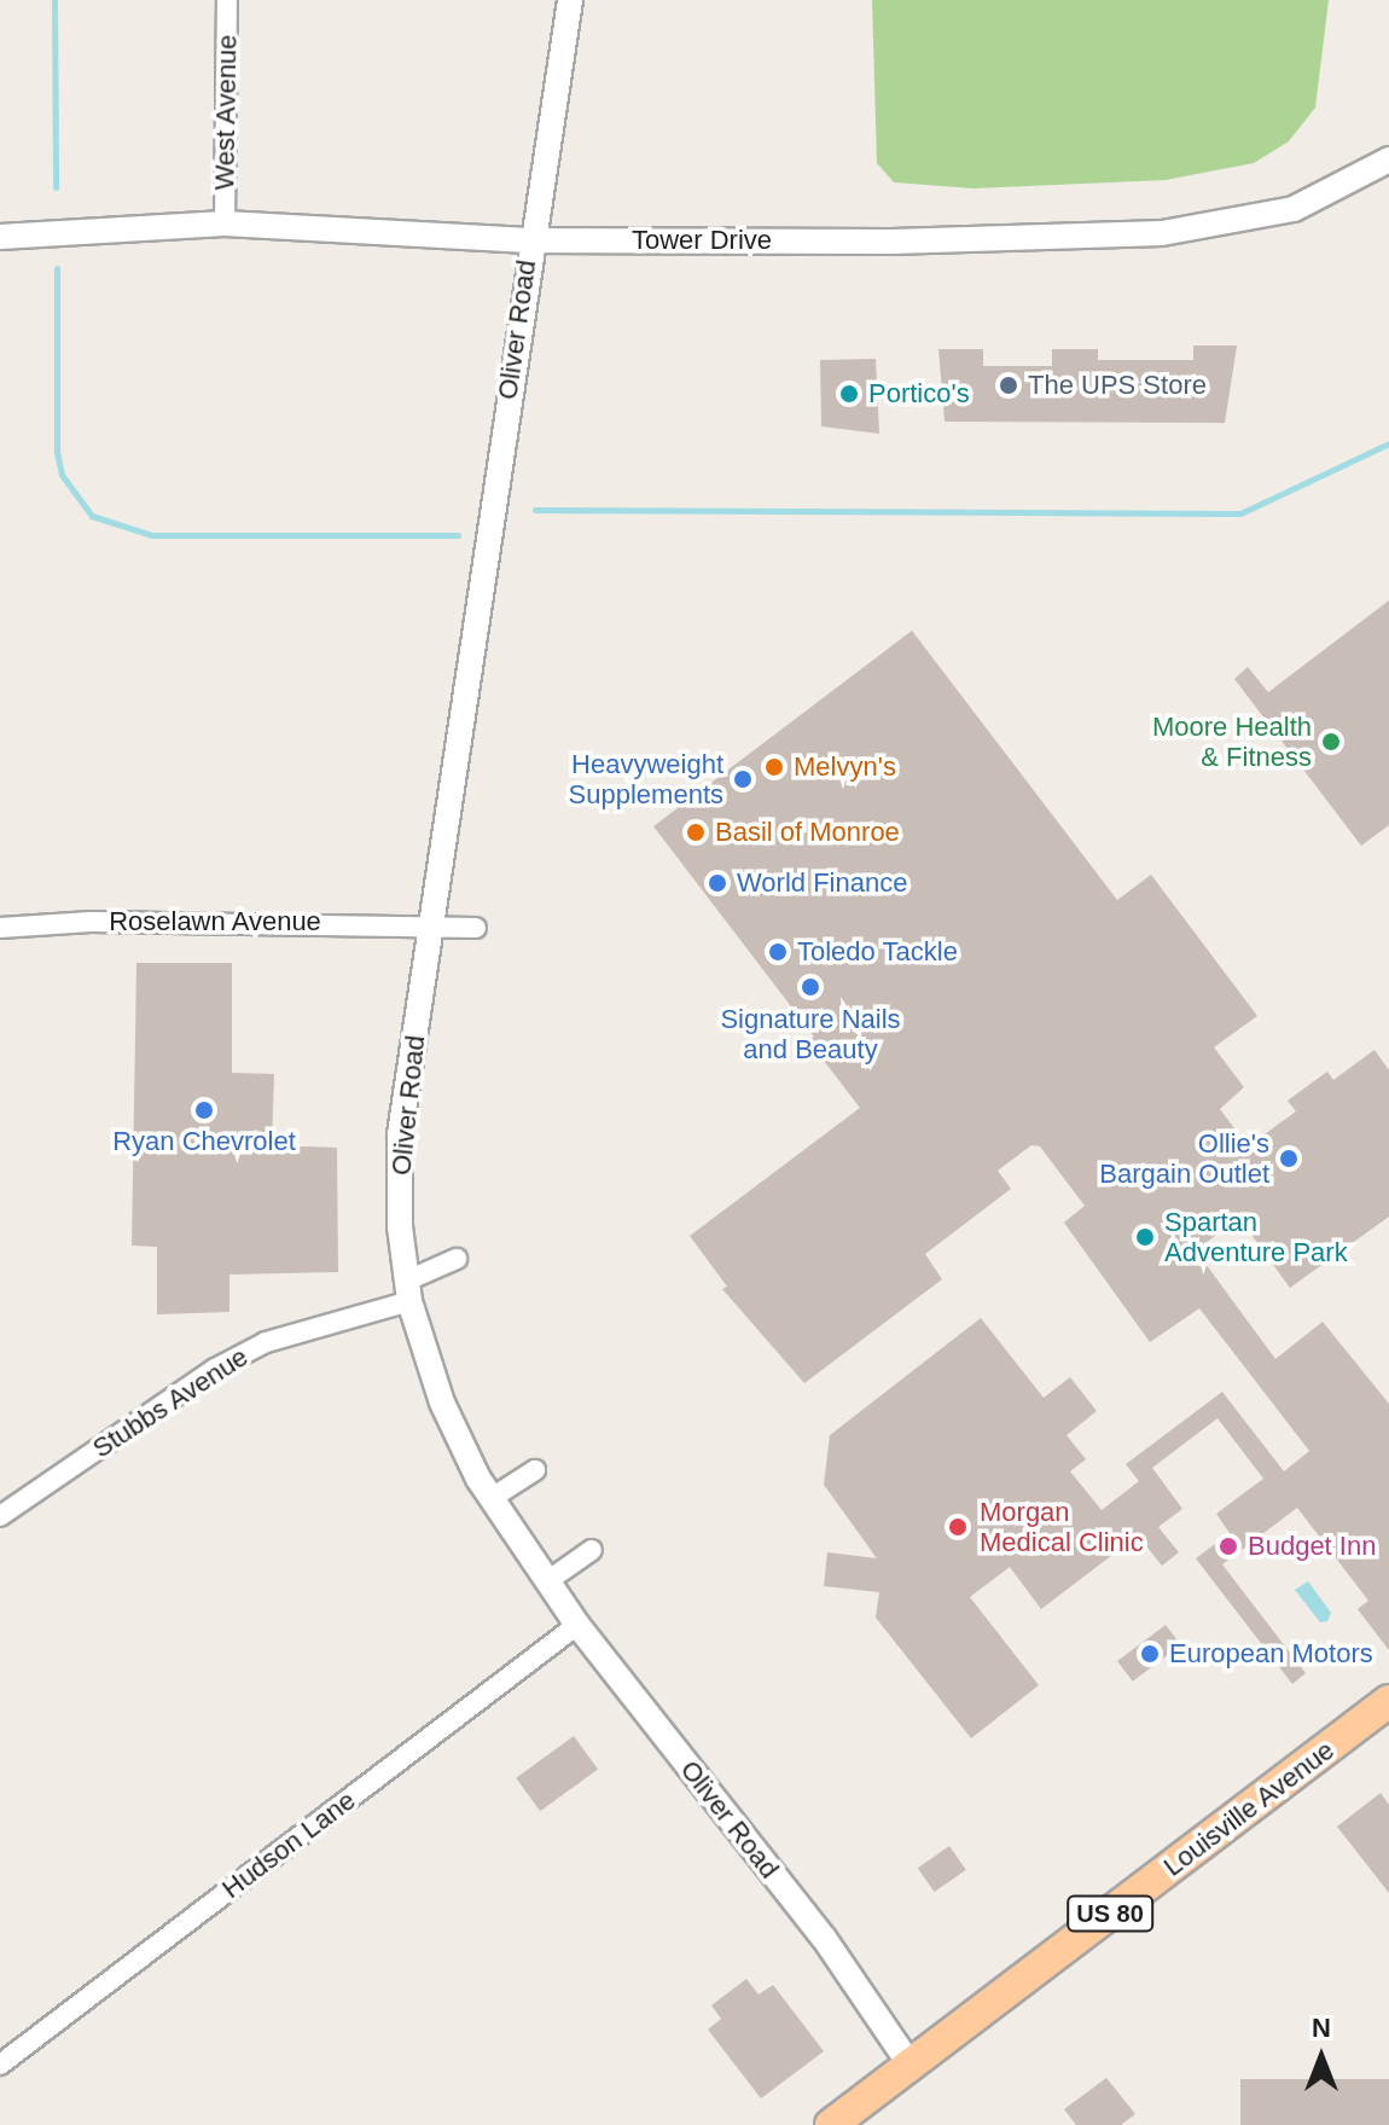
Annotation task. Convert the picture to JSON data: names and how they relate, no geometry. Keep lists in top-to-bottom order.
{
  "streets": {
    "main road": ["Louisville Avenue", "US 80"],
    "street": [
      "West Avenue",
      "Tower Drive",
      "Oliver Road",
      "Roselawn Avenue",
      "Stubbs Avenue",
      "Hudson Lane"
    ]
  },
  "crossings": [
    ["West Avenue", "Tower Drive"],
    ["Tower Drive", "Oliver Road"],
    ["Oliver Road", "Roselawn Avenue"],
    ["Oliver Road", "Stubbs Avenue"],
    ["Oliver Road", "Louisville Avenue"],
    ["Oliver Road", "Hudson Lane"]
  ],
  "places": [
    "The UPS Store",
    "Portico's",
    "Moore Health & Fitness",
    "Melvyn's",
    "Heavyweight Supplements",
    "Basil of Monroe",
    "World Finance",
    "Toledo Tackle",
    "Signature Nails and Beauty",
    "Ryan Chevrolet",
    "Ollie's Bargain Outlet",
    "Spartan Adventure Park",
    "Morgan Medical Clinic",
    "Budget Inn",
    "European Motors"
  ],
  "north": "top"
}
